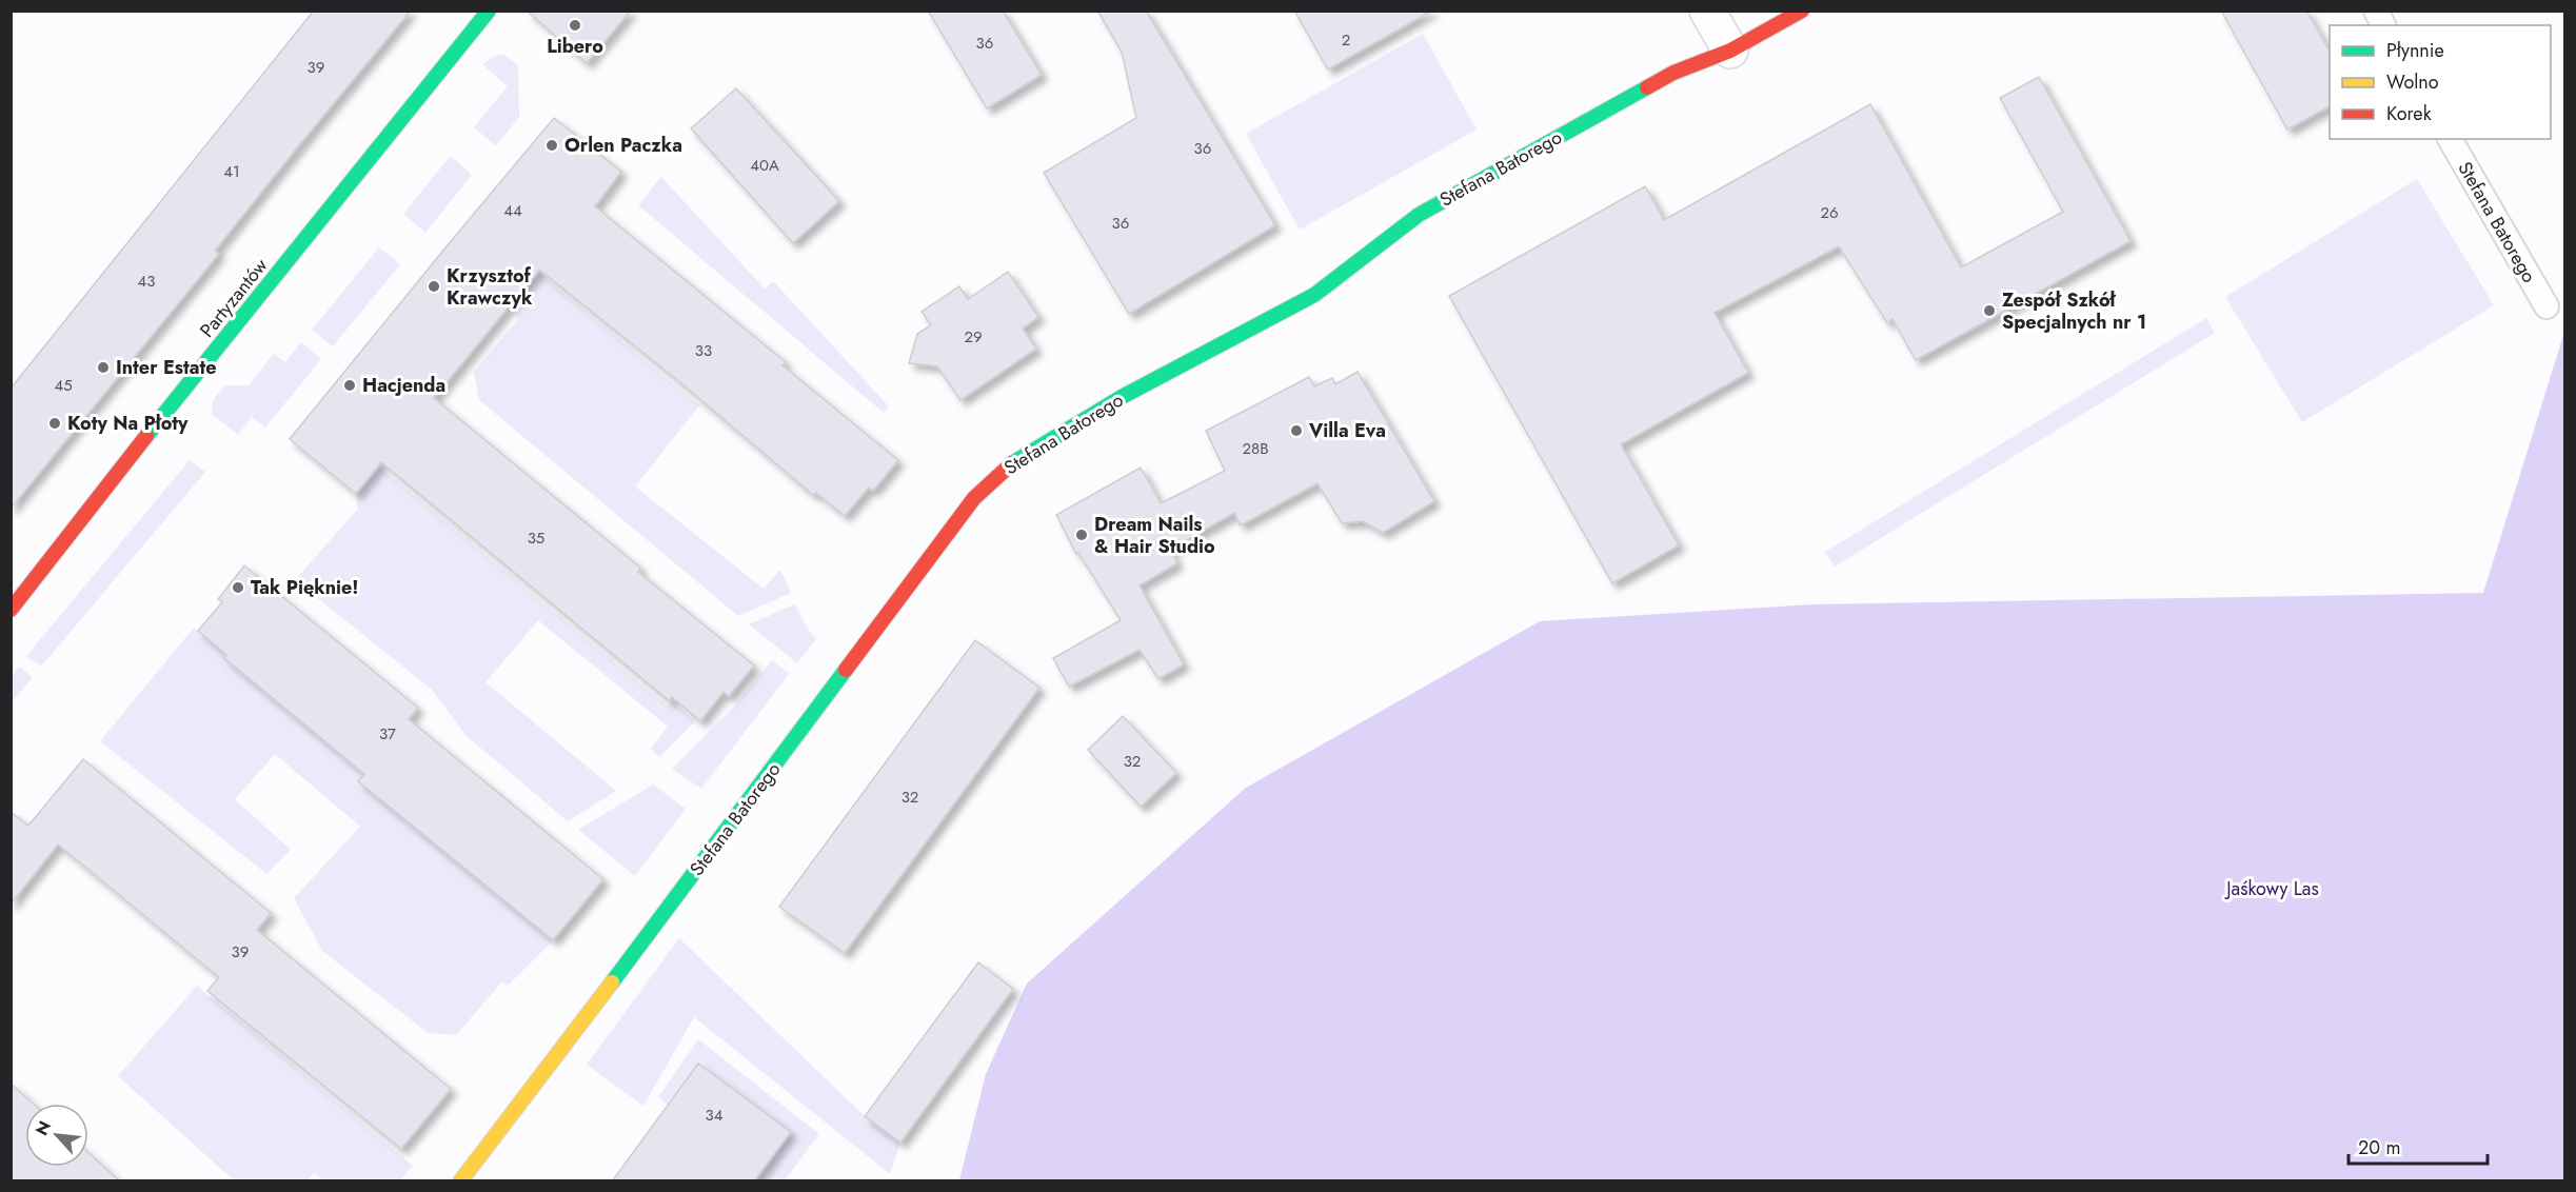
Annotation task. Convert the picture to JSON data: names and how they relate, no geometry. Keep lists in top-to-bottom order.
{
  "streets": {
    "street": ["Stefana Batorego", "Partyzantów"]
  },
  "parks": ["Jaśkowy Las"],
  "places": [
    "Libero",
    "Orlen Paczka",
    "Krzysztof Krawczyk",
    "Zespół Szkół Specjalnych nr 1",
    "Inter Estate",
    "Hacjenda",
    "Koty Na Płoty",
    "Villa Eva",
    "Dream Nails & Hair Studio",
    "Tak Pięknie!"
  ],
  "house_numbers": [
    "2",
    "36",
    "39",
    "36",
    "40A",
    "41",
    "44",
    "26",
    "36",
    "43",
    "29",
    "33",
    "45",
    "28B",
    "35",
    "37",
    "32",
    "32",
    "39",
    "34"
  ],
  "legend": ["Płynnie", "Wolno", "Korek"],
  "scale_bar": "20 m",
  "north": "top left"
}
